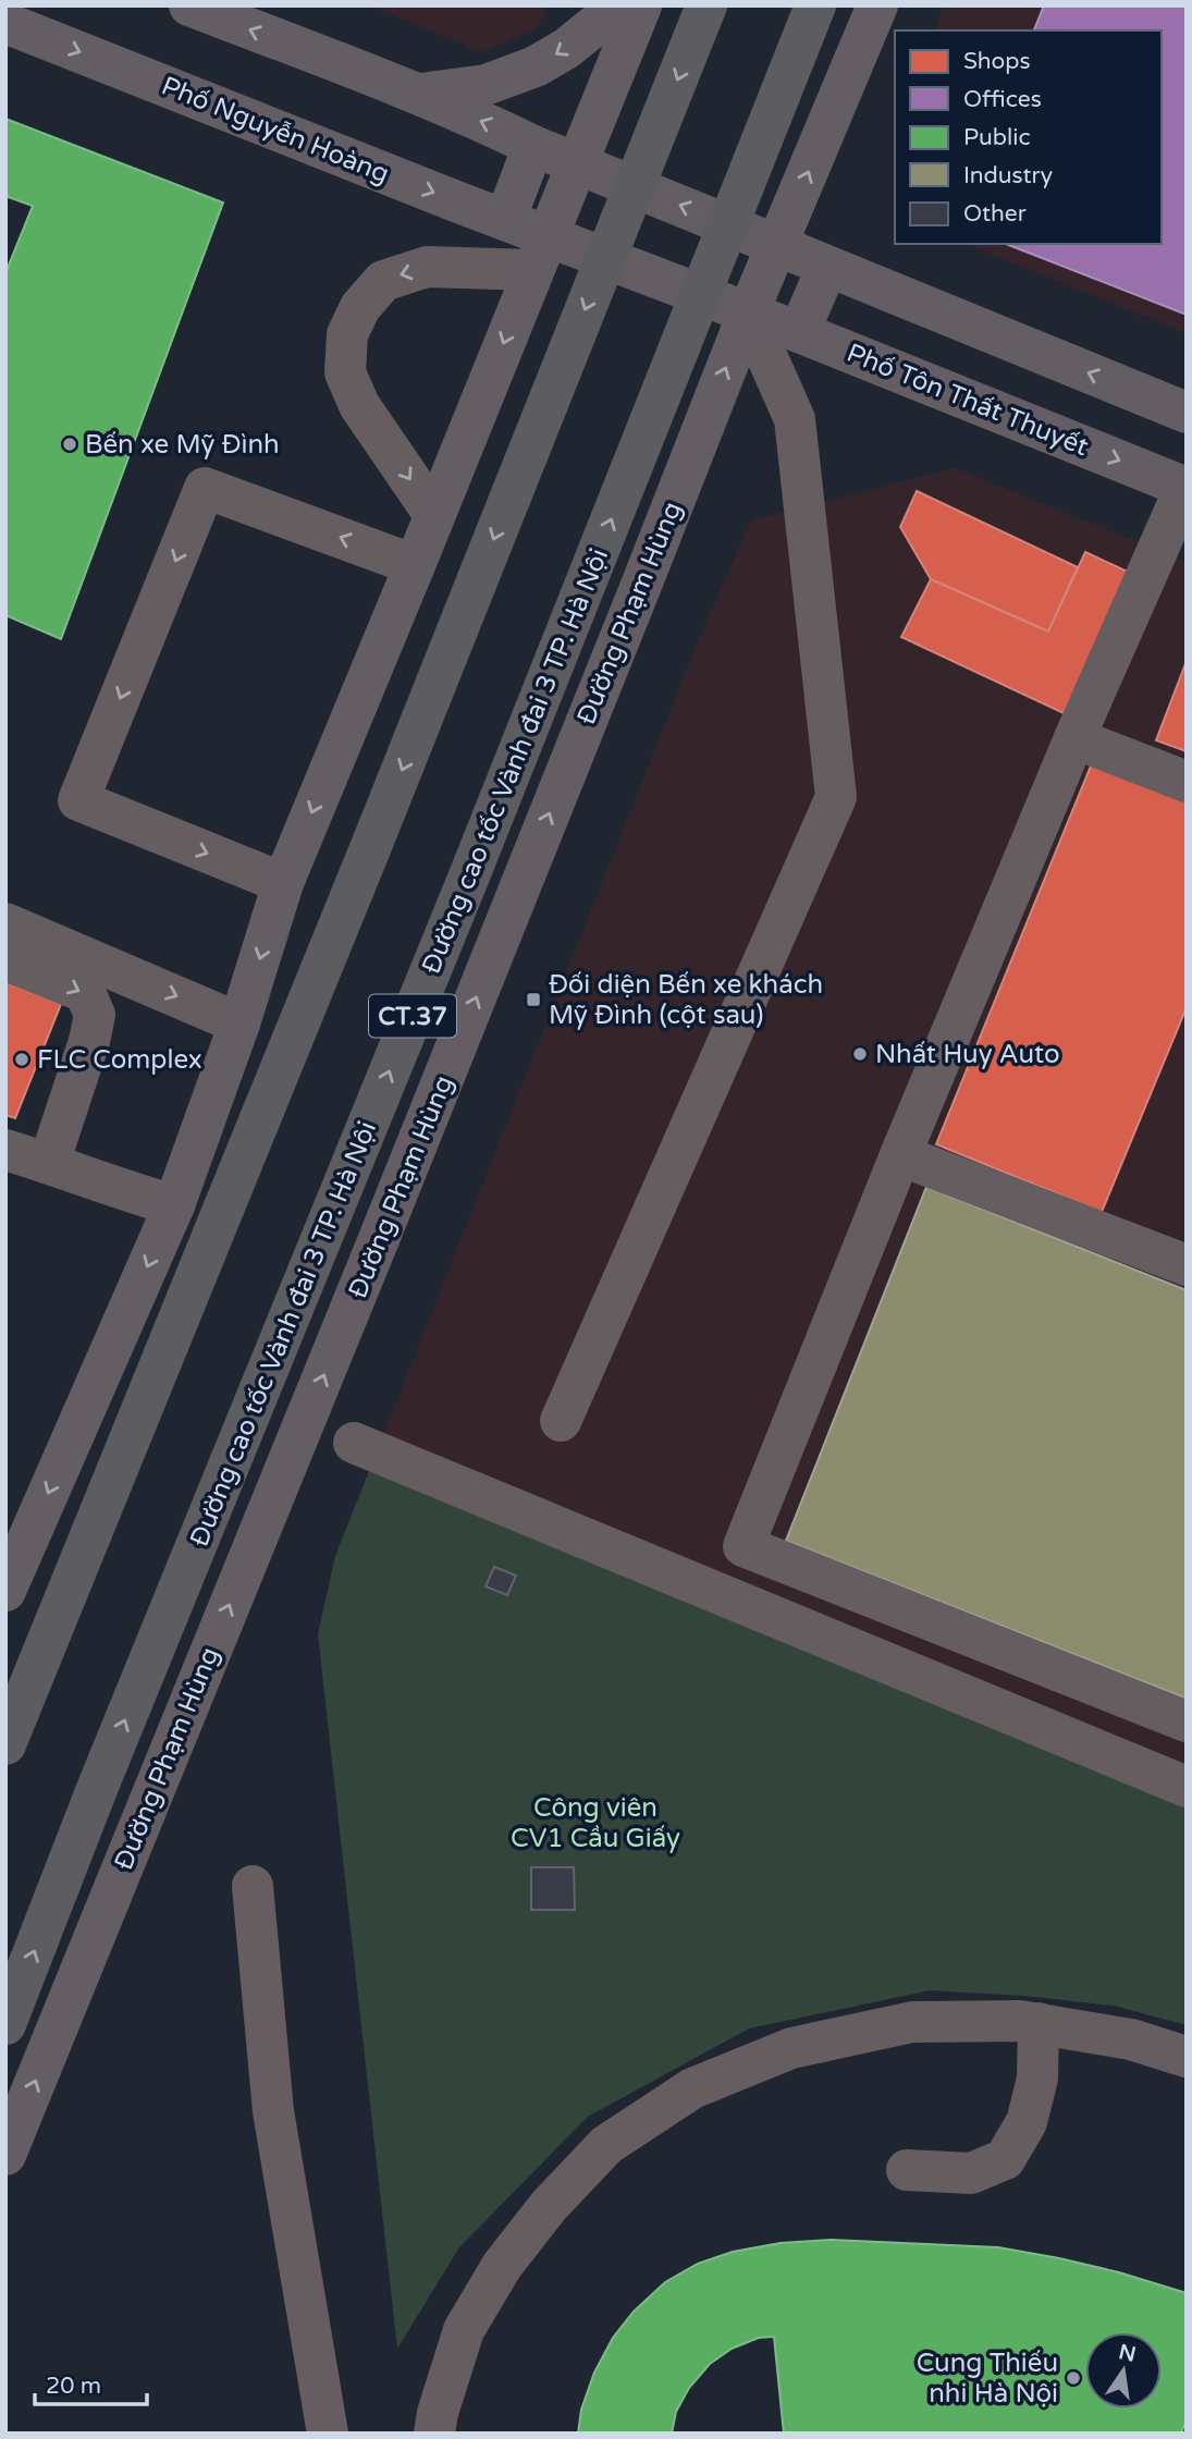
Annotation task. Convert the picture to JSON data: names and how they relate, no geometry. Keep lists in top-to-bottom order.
{
  "streets": {
    "highway": ["Đường cao tốc Vành đai 3 TP. Hà Nội", "CT.37"],
    "main road": ["Phố Nguyễn Hoàng", "Phố Tôn Thất Thuyết", "Đường Phạm Hùng"]
  },
  "crossings": [
    ["Phố Nguyễn Hoàng", "Phố Tôn Thất Thuyết"],
    ["Phố Nguyễn Hoàng", "Đường Phạm Hùng"],
    ["Phố Tôn Thất Thuyết", "Đường Phạm Hùng"]
  ],
  "parks": ["Công viên CV1 Cầu Giấy"],
  "places": {
    "other": [
      "Bến xe Mỹ Đình",
      "Nhất Huy Auto",
      "FLC Complex",
      "Cung Thiếu nhi Hà Nội"
    ],
    "transit": ["Đối diện Bến xe khách Mỹ Đình (cột sau)"]
  },
  "legend": [
    "Shops",
    "Offices",
    "Public",
    "Industry",
    "Other"
  ],
  "scale_bar": "20 m",
  "north": "top"
}
